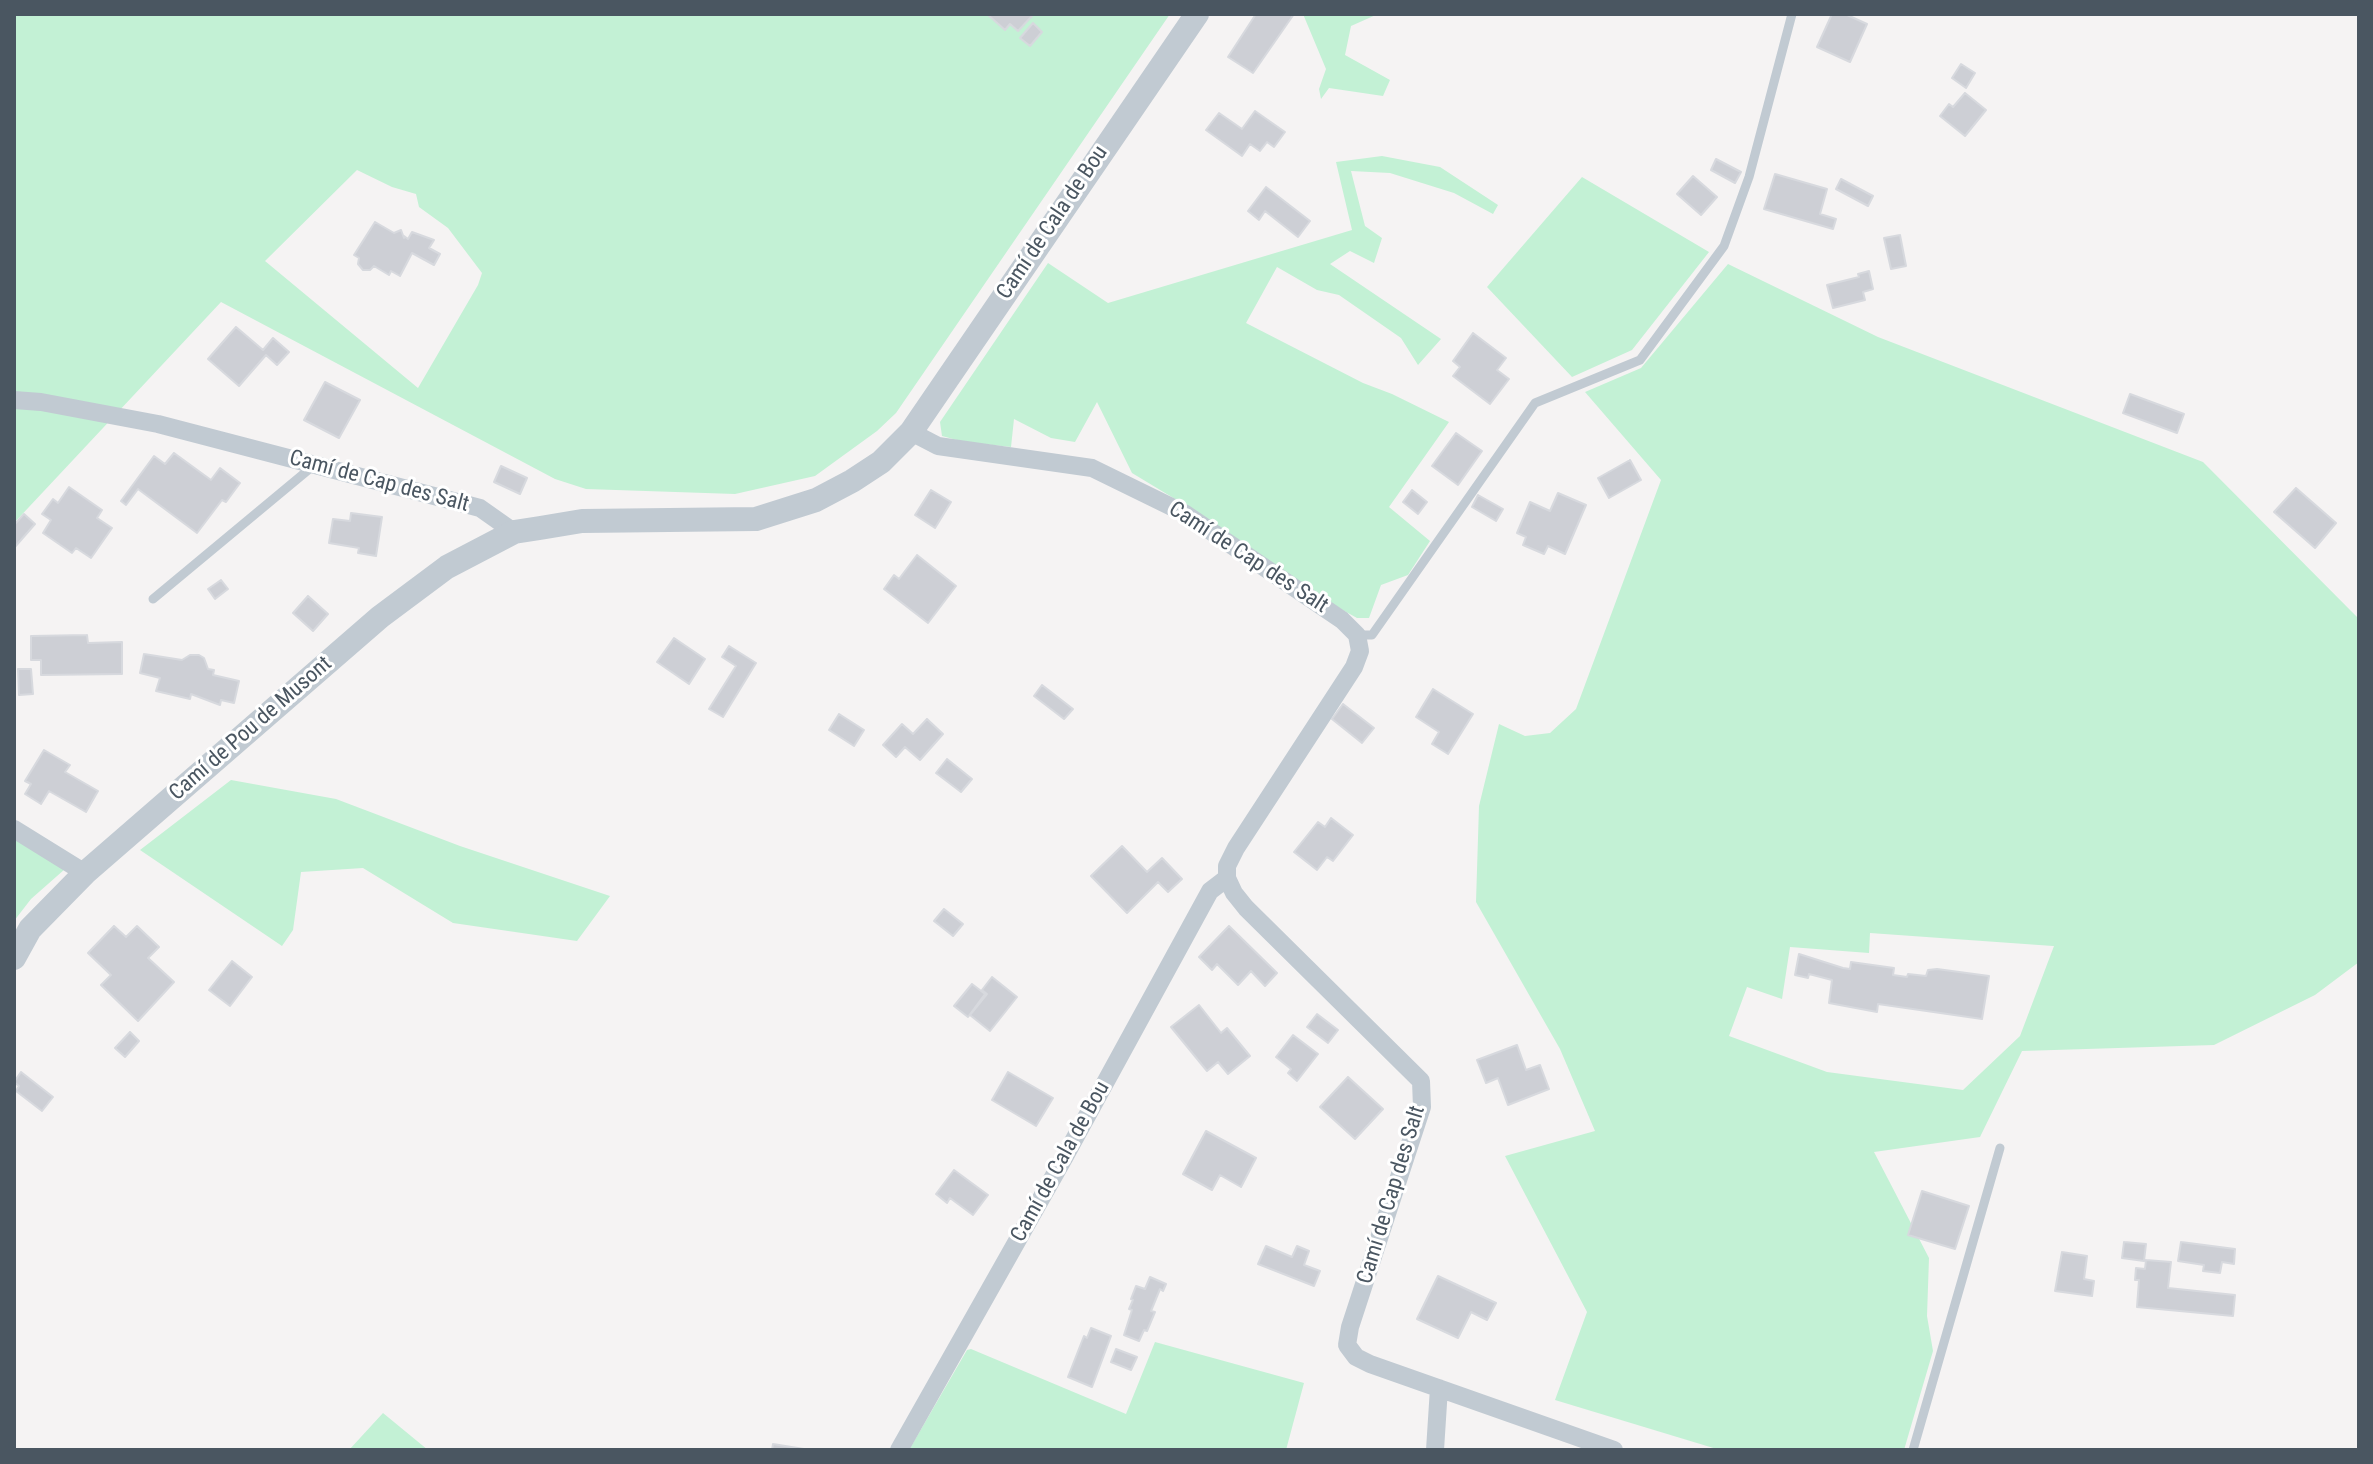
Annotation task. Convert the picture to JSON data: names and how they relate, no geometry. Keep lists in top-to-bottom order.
{
  "streets": {
    "street": ["Camí de Cala de Bou", "Camí de Cap des Salt", "Camí de Pou de Musont"]
  },
  "crossings": [
    ["Camí de Cala de Bou", "Camí de Cap des Salt"],
    ["Camí de Cap des Salt", "Camí de Pou de Musont"]
  ]
}
